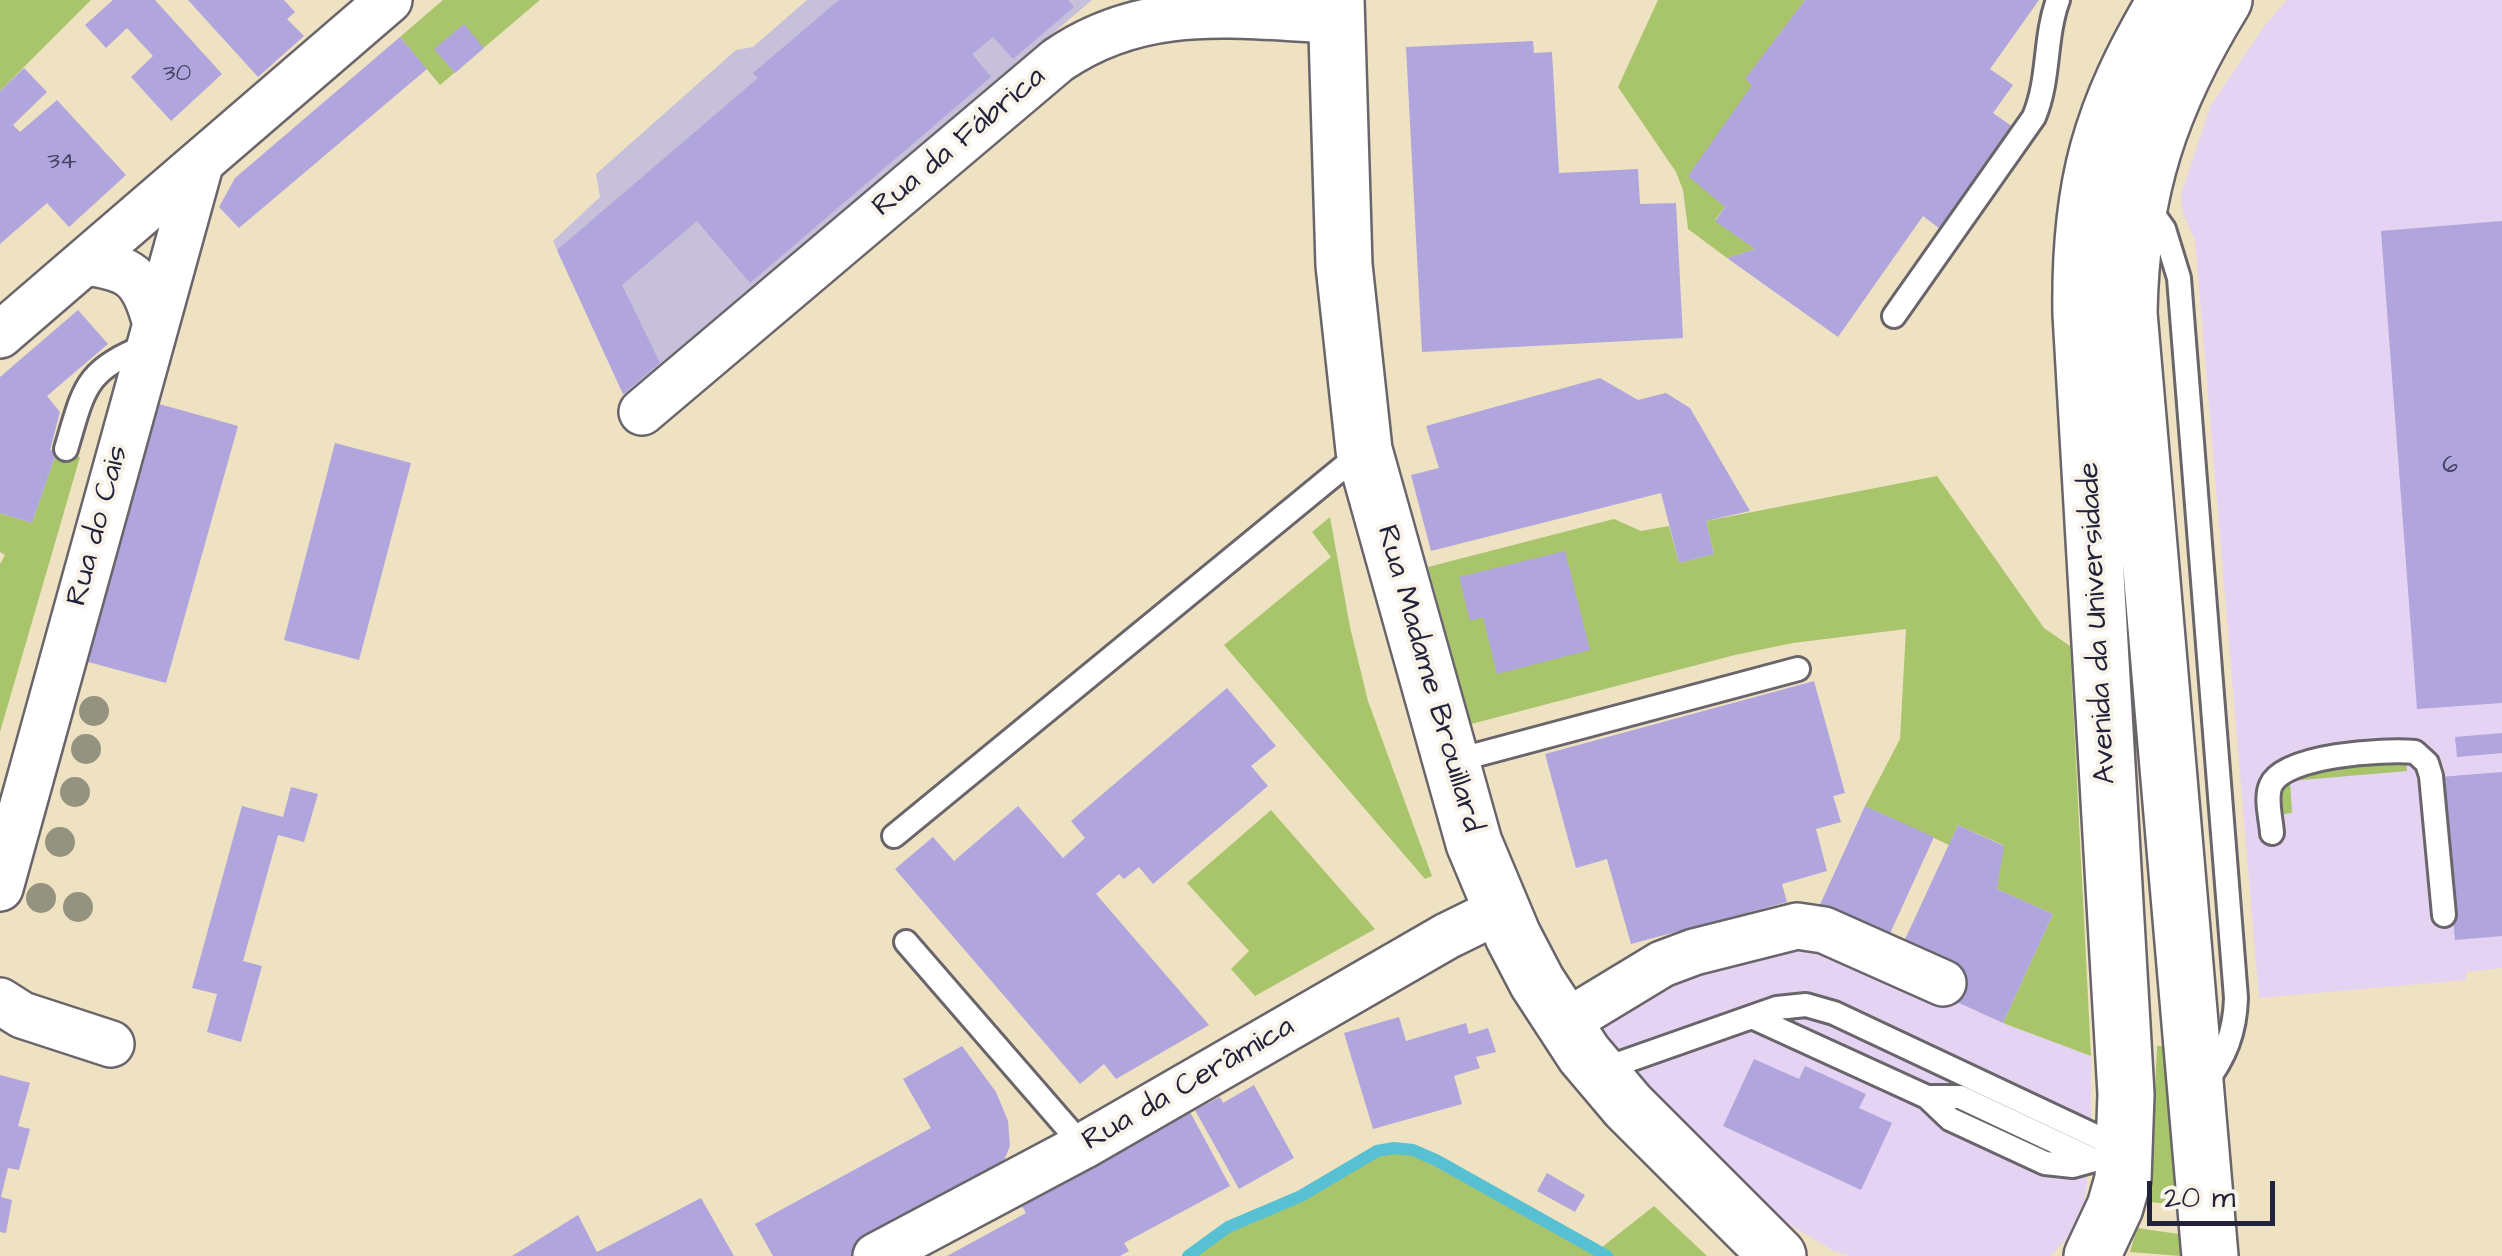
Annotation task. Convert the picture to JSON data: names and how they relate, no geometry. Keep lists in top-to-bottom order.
{
  "streets": {
    "main road": ["Avenida da Universidade", "Rua Madame Brouillard"],
    "street": ["Rua da Fábrica", "Rua do Cais", "Rua da Cerâmica"]
  },
  "crossings": [
    ["Rua da Fábrica", "Rua Madame Brouillard"],
    ["Rua Madame Brouillard", "Rua da Cerâmica"]
  ],
  "house_numbers": ["30", "34", "6"],
  "scale_bar": "20 m"
}
